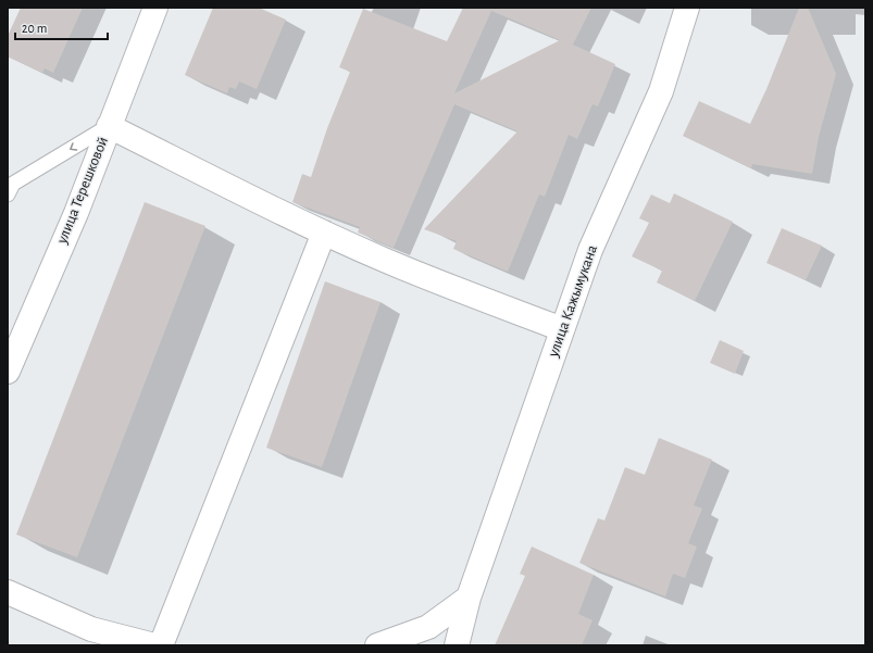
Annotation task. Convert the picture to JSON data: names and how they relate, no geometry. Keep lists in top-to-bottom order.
{
  "streets": {
    "street": ["улица Терешковой", "улица Кажымукана"]
  },
  "scale_bar": "20 m"
}
